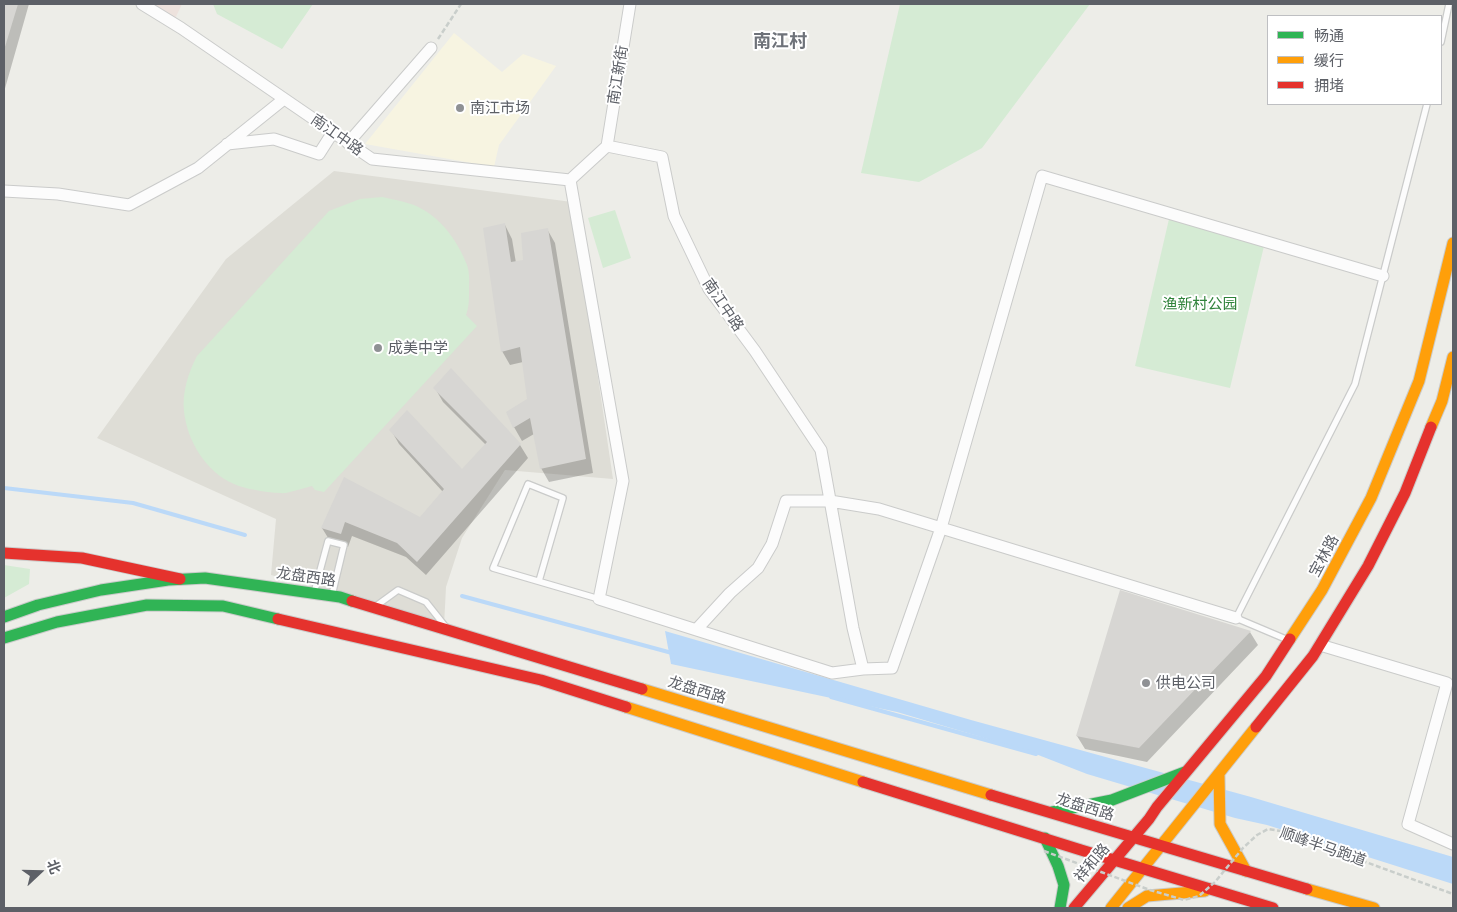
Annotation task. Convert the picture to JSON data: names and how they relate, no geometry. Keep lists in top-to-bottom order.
{
  "streets": {
    "main road": ["宝林路", "龙盘西路", "祥和路"],
    "street": ["南江新街", "南江中路"],
    "path": ["顺峰半马跑道"]
  },
  "crossings": [
    ["南江新街", "南江中路"],
    ["宝林路", "龙盘西路"],
    ["宝林路", "祥和路"],
    ["龙盘西路", "祥和路"]
  ],
  "districts": ["南江村"],
  "parks": ["渔新村公园"],
  "places": ["南江市场", "成美中学", "供电公司"],
  "legend": ["畅通", "缓行", "拥堵"],
  "north": "right"
}
